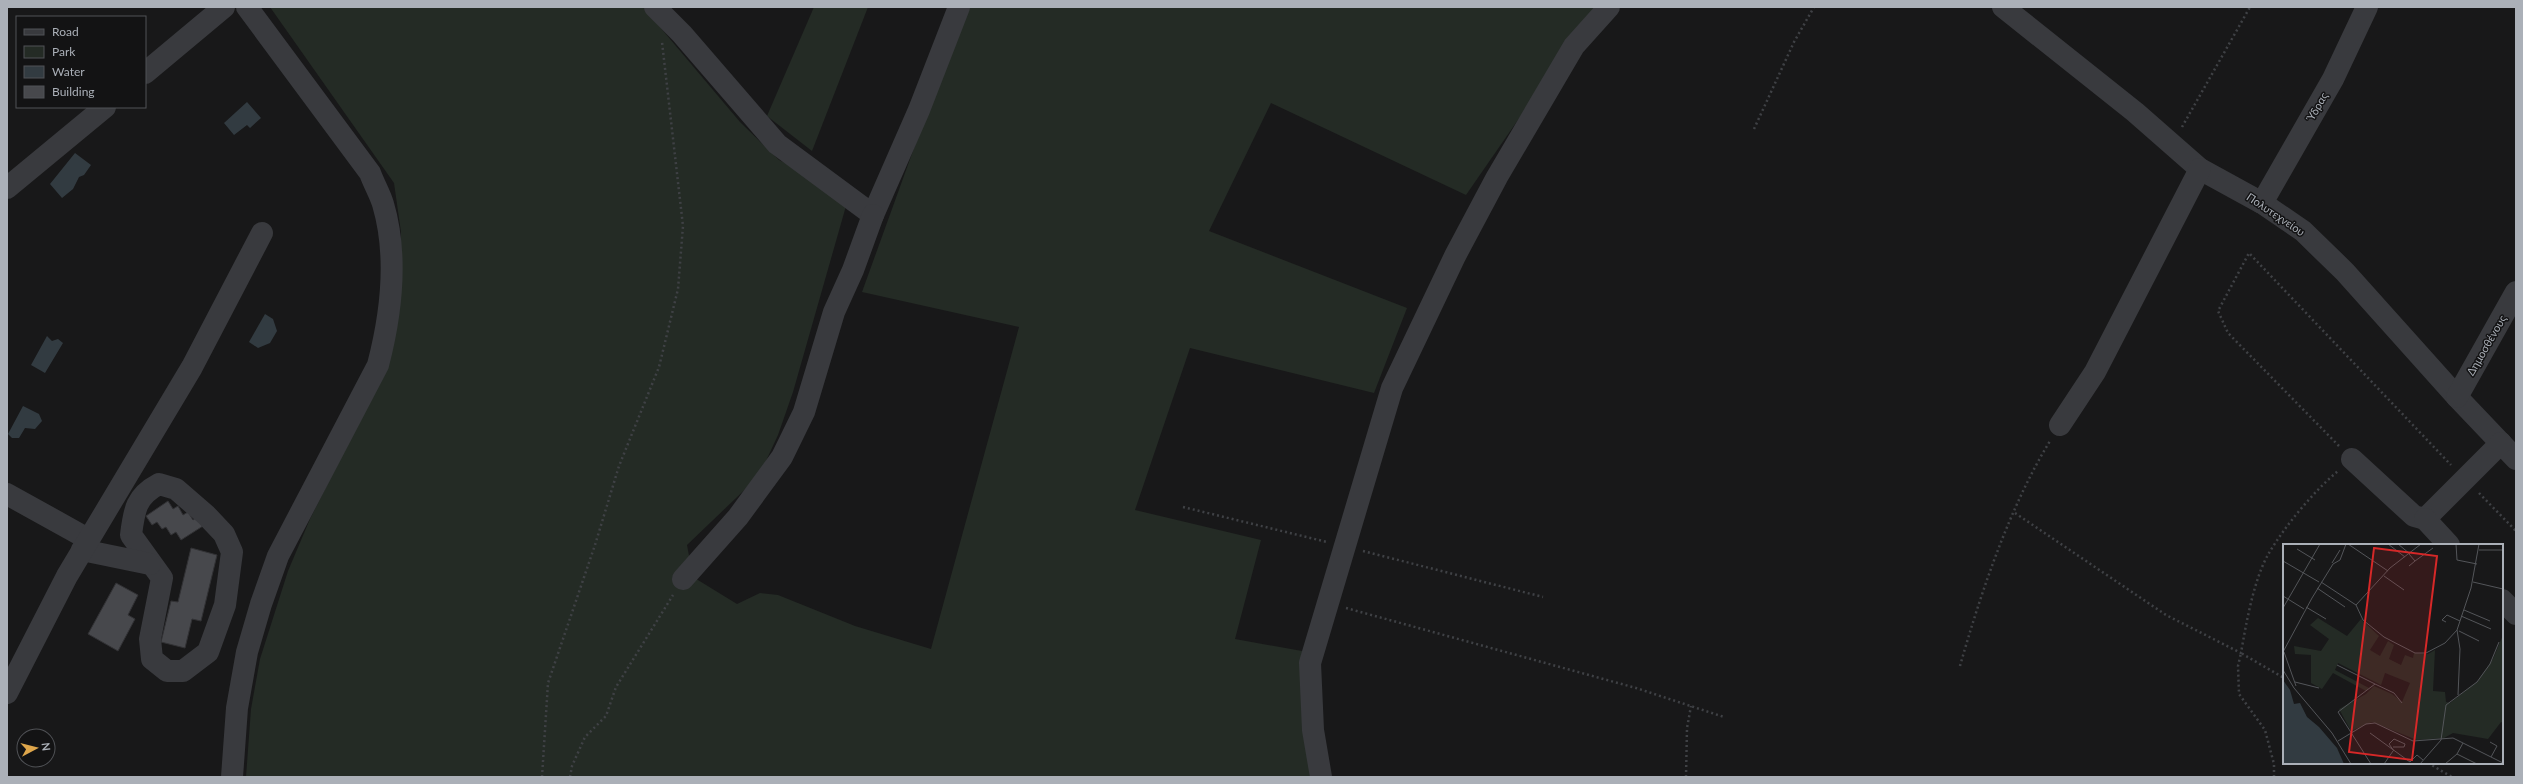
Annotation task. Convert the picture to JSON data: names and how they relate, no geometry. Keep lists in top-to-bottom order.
{
  "streets": {
    "street": ["Ύδρας", "Πολυτεχνείου", "Δημοσθένους"]
  },
  "crossings": [
    ["Ύδρας", "Πολυτεχνείου"],
    ["Πολυτεχνείου", "Δημοσθένους"]
  ],
  "legend": [
    "Road",
    "Park",
    "Water",
    "Building"
  ],
  "north": "right"
}
